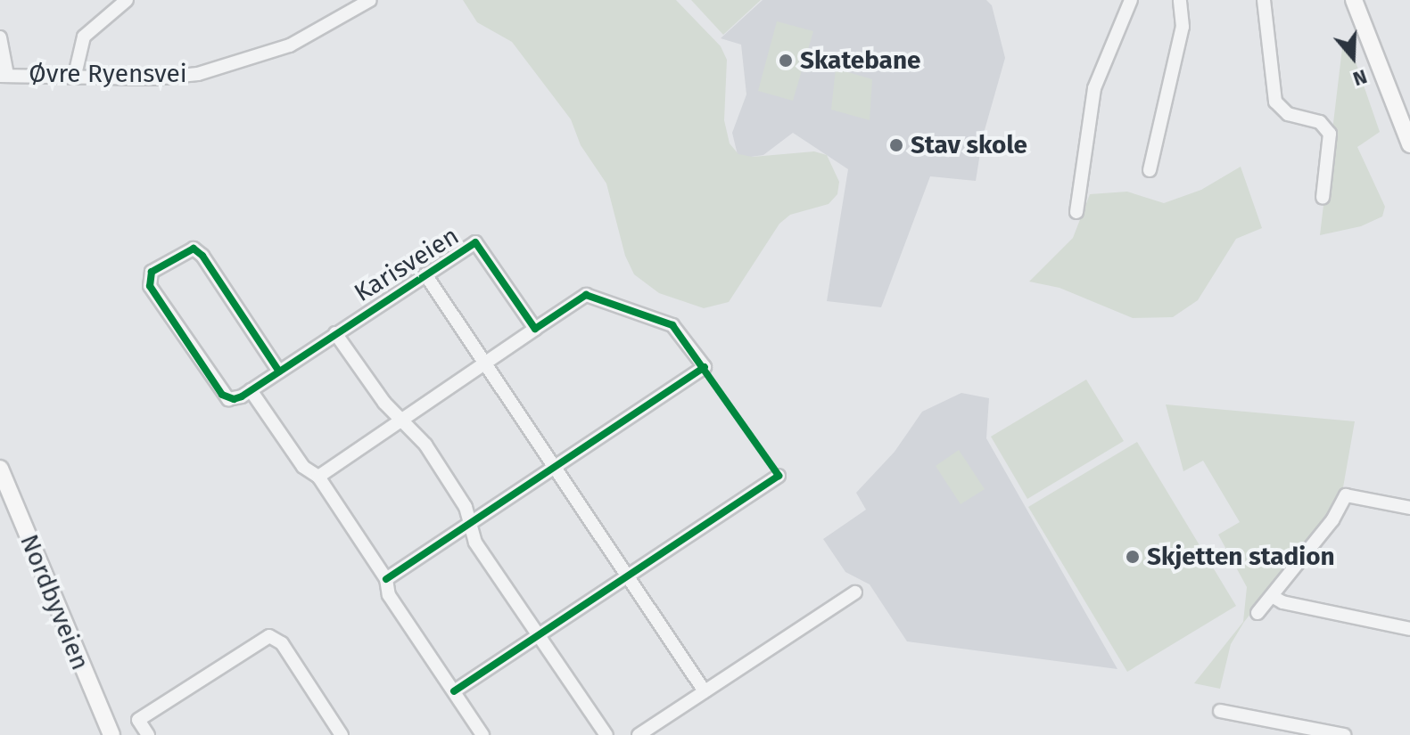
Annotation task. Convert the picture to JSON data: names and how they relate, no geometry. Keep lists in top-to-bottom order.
{
  "streets": {
    "main road": ["Nordbyveien"],
    "street": ["Øvre Ryensvei", "Karisveien"]
  },
  "places": ["Skatebane", "Stav skole", "Skjetten stadion"],
  "north": "bottom"
}
